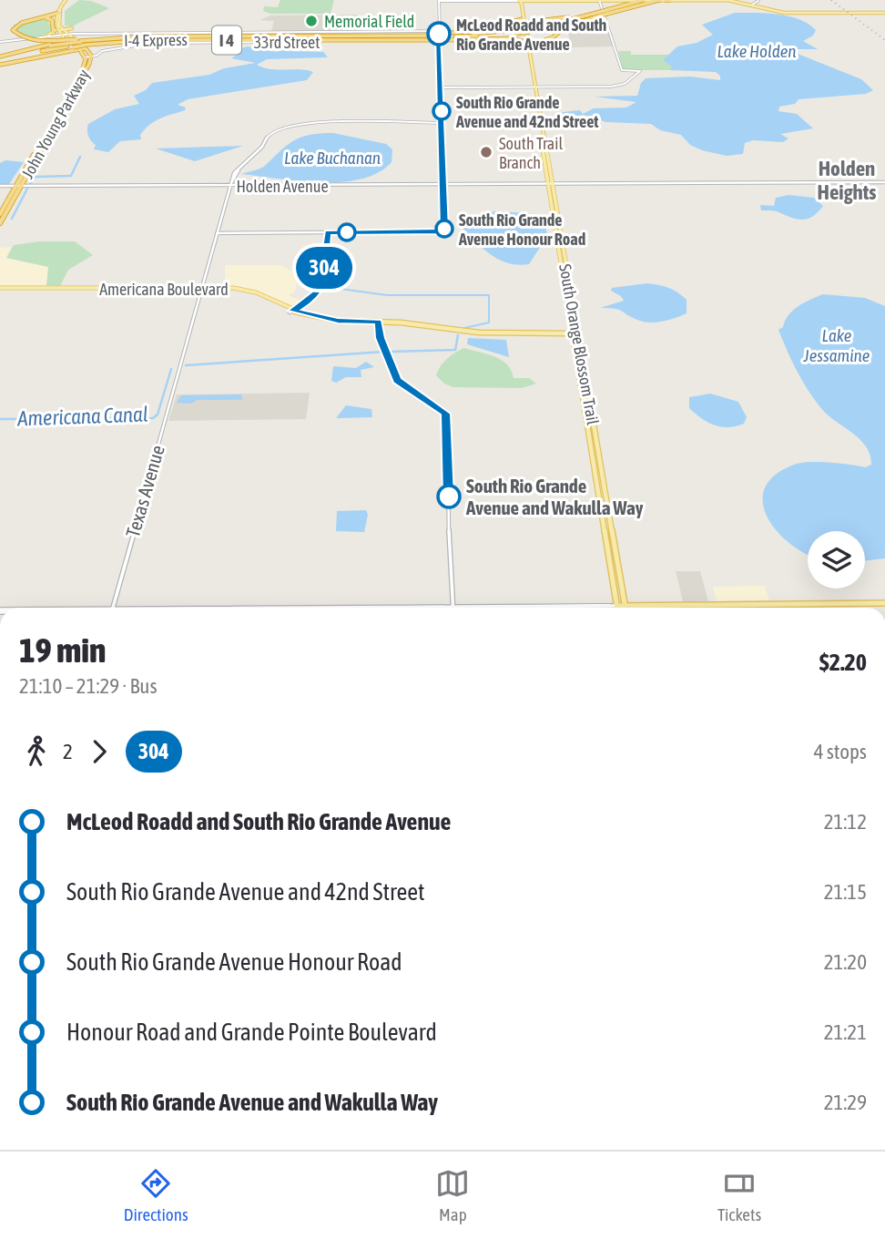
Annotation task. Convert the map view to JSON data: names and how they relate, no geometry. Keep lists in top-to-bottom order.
{
  "streets": {
    "highway": ["I-4 Express", "I 4", "John Young Parkway"],
    "main road": ["Americana Boulevard", "South Orange Blossom Trail"],
    "street": ["33rd Street", "Holden Avenue", "Texas Avenue"]
  },
  "crossings": [
    ["I-4 Express", "I 4"],
    ["I-4 Express", "33rd Street"],
    ["I-4 Express", "John Young Parkway"],
    ["I 4", "33rd Street"],
    ["I 4", "John Young Parkway"],
    ["John Young Parkway", "Holden Avenue"],
    ["Holden Avenue", "South Orange Blossom Trail"],
    ["Holden Avenue", "Texas Avenue"],
    ["Americana Boulevard", "South Orange Blossom Trail"],
    ["Americana Boulevard", "Texas Avenue"]
  ],
  "districts": ["Holden Heights"],
  "water": [
    "Lake Holden",
    "Lake Buchanan",
    "Lake Jessamine",
    "Americana Canal"
  ],
  "places": [
    "Memorial Field",
    "McLeod Roadd and South Rio Grande Avenue",
    "South Rio Grande Avenue and 42nd Street",
    "South Trail Branch",
    "South Rio Grande Avenue Honour Road",
    "South Rio Grande Avenue and Wakulla Way"
  ],
  "lines": ["bus line 304"],
  "page": {
    "on_map": "304",
    "heading": ["19 min", "21:10 – 21:29 · Bus", "$2.20"],
    "legs": ["2", "304", "4 stops"],
    "list": [
      {
        "name": "McLeod Roadd and South Rio Grande Avenue",
        "value": "21:12"
      },
      {
        "name": "South Rio Grande Avenue and 42nd Street",
        "value": "21:15"
      },
      {
        "name": "South Rio Grande Avenue Honour Road",
        "value": "21:20"
      },
      {
        "name": "Honour Road and Grande Pointe Boulevard",
        "value": "21:21"
      },
      {
        "name": "South Rio Grande Avenue and Wakulla Way",
        "value": "21:29"
      }
    ],
    "tabs": ["Directions", "Map", "Tickets"]
  }
}
